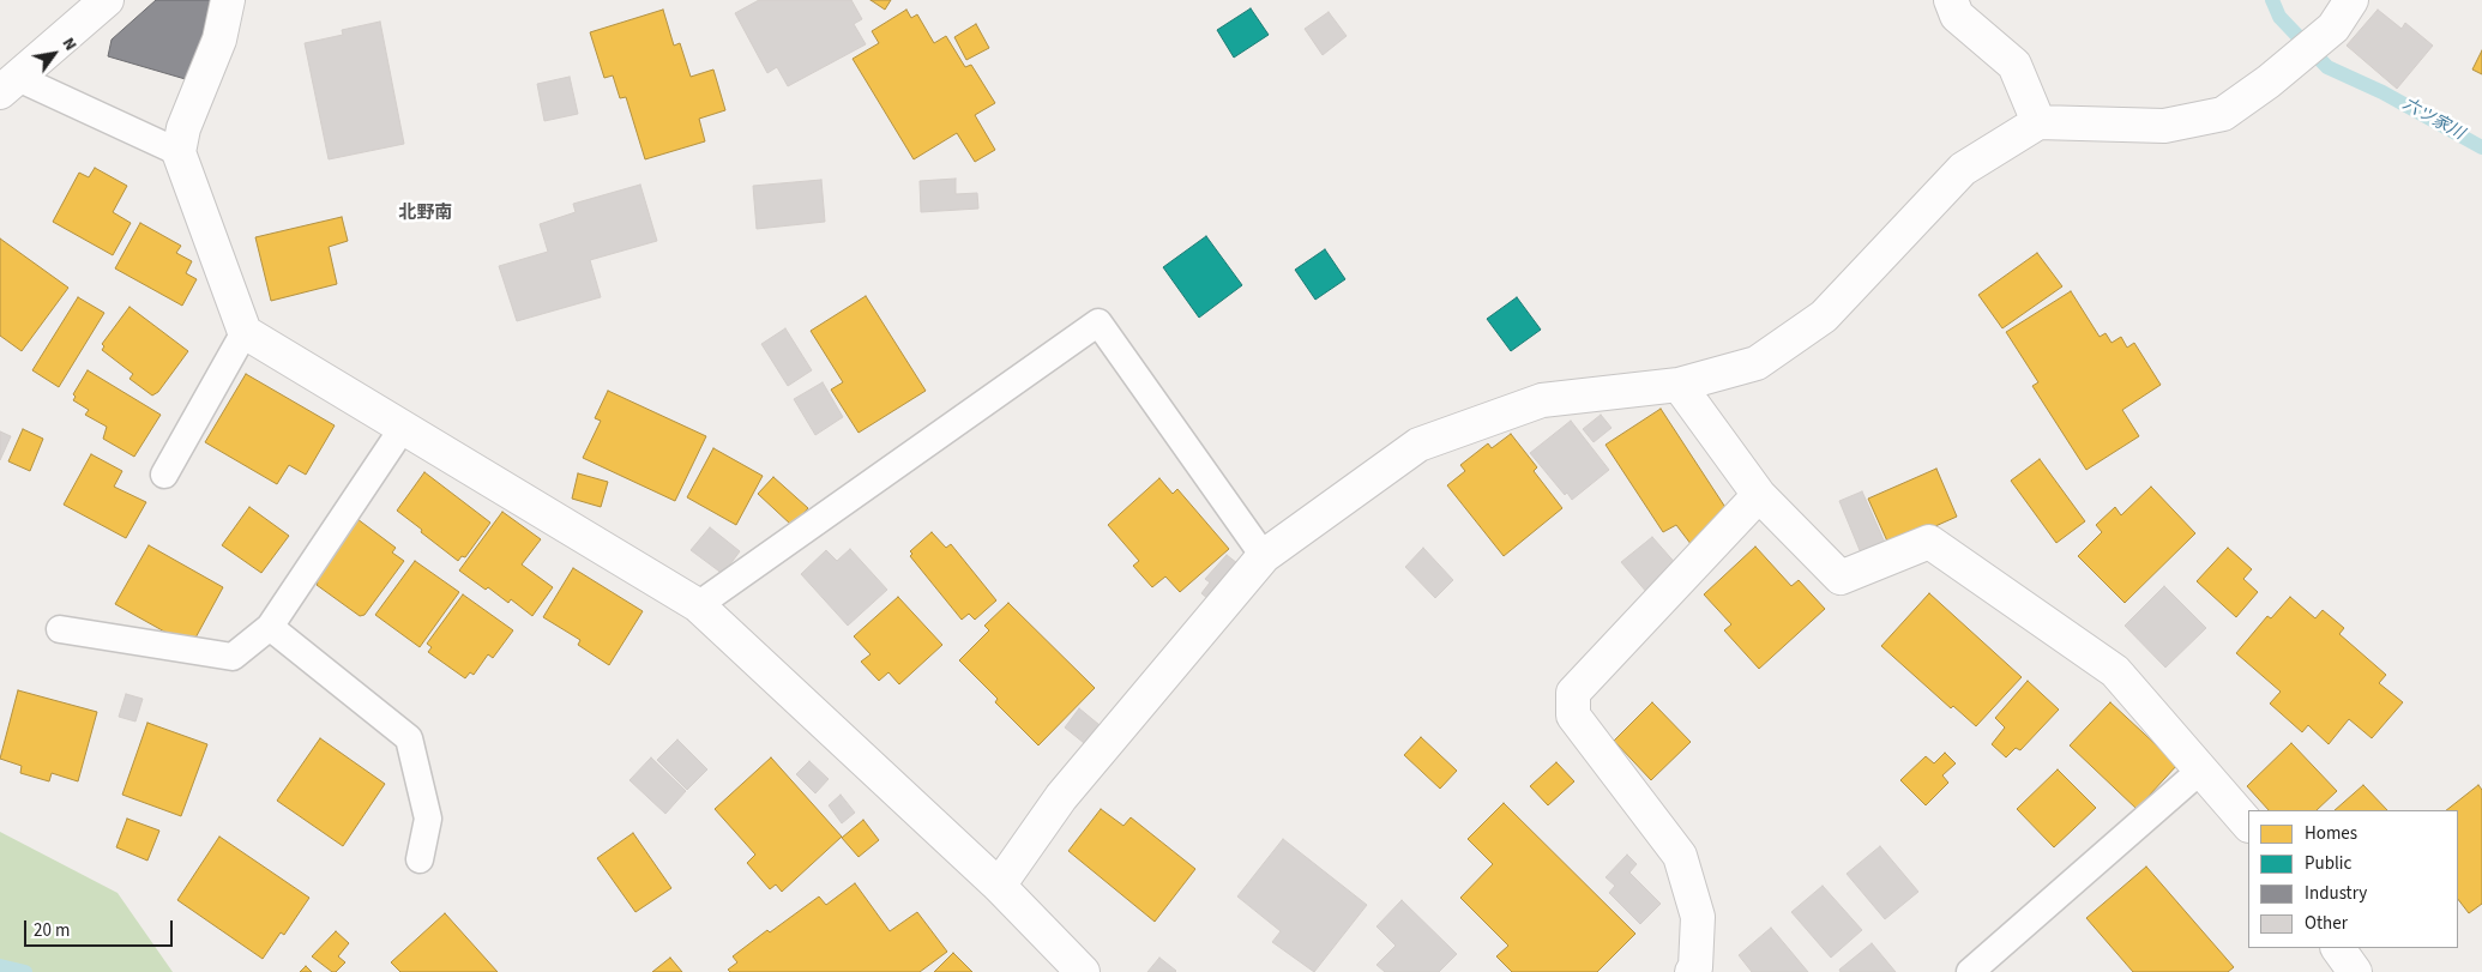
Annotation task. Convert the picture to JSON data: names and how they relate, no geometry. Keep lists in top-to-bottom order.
{
  "districts": ["北野南"],
  "water": ["六ツ家川"],
  "legend": [
    "Homes",
    "Public",
    "Industry",
    "Other"
  ],
  "scale_bar": "20 m",
  "north": "top right"
}
